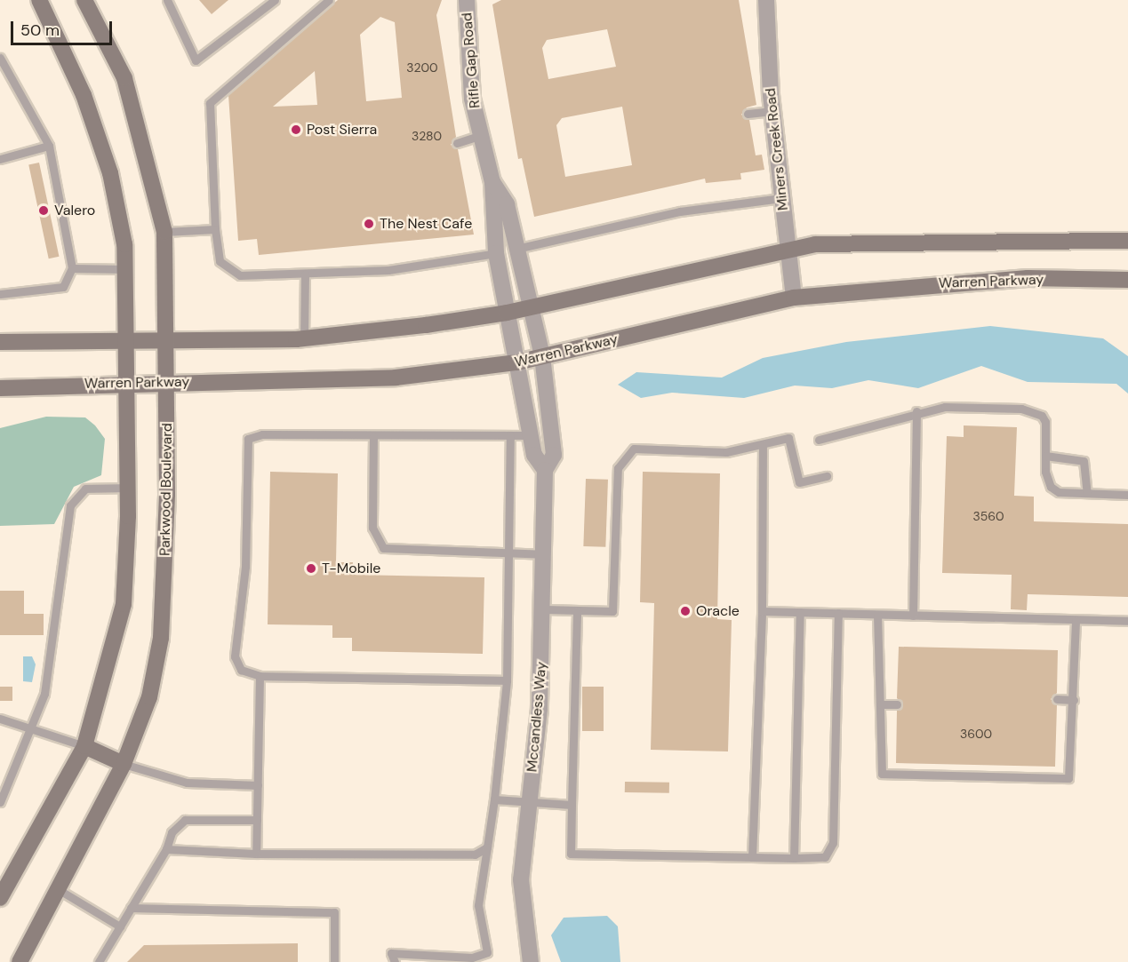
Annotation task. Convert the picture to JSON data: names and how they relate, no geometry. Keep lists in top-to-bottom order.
{
  "streets": {
    "main road": ["Warren Parkway", "Parkwood Boulevard"],
    "street": ["Rifle Gap Road", "Miners Creek Road", "Mccandless Way"]
  },
  "crossings": [
    ["Rifle Gap Road", "Warren Parkway"],
    ["Rifle Gap Road", "Mccandless Way"],
    ["Miners Creek Road", "Warren Parkway"],
    ["Warren Parkway", "Parkwood Boulevard"],
    ["Warren Parkway", "Mccandless Way"]
  ],
  "places": [
    "Post Sierra",
    "Valero",
    "The Nest Cafe",
    "T-Mobile",
    "Oracle"
  ],
  "house_numbers": [
    "3200",
    "3280",
    "3560",
    "3600"
  ],
  "scale_bar": "50 m"
}
